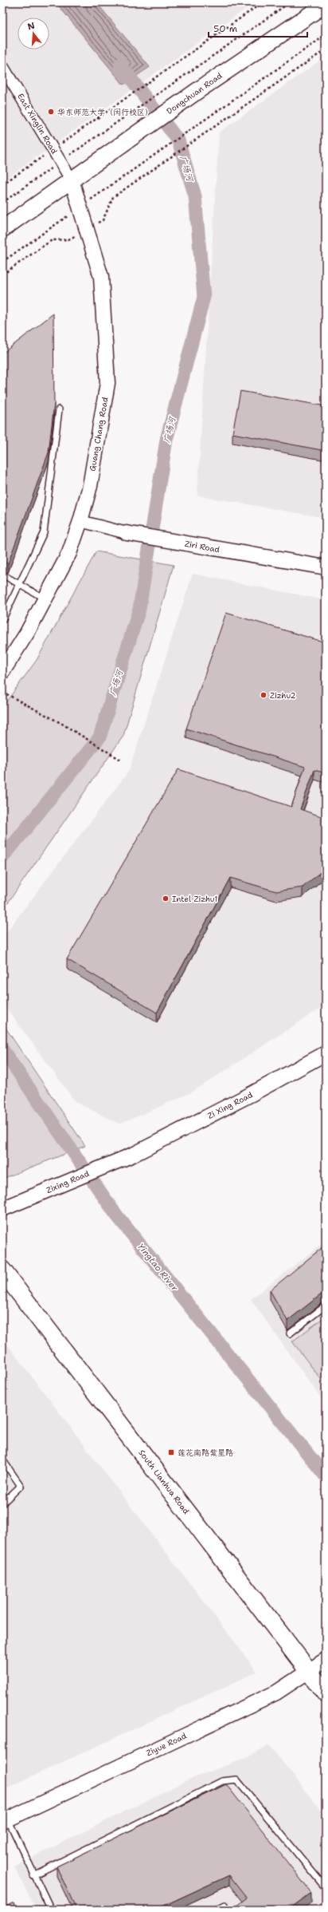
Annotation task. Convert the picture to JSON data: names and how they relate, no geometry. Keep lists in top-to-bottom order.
{
  "streets": {
    "main road": ["Dongchuan Road", "South Lianhua Road"],
    "street": [
      "East Xinglin Road",
      "Guang Chang Road",
      "Ziri Road",
      "Zi Xing Road",
      "Zixing Road",
      "Ziyue Road"
    ]
  },
  "crossings": [
    ["Dongchuan Road", "East Xinglin Road"],
    ["Dongchuan Road", "Guang Chang Road"],
    ["East Xinglin Road", "Guang Chang Road"],
    ["Guang Chang Road", "Ziri Road"],
    ["Zi Xing Road", "Zixing Road"],
    ["South Lianhua Road", "Ziyue Road"]
  ],
  "water": ["广场河", "Yingtao River"],
  "places": {
    "other": ["华东师范大学（闵行校区）", "Zizhu2", "Intel Zizhu1"],
    "transit": ["莲花南路紫星路"]
  },
  "scale_bar": "50 m",
  "north": "top"
}
